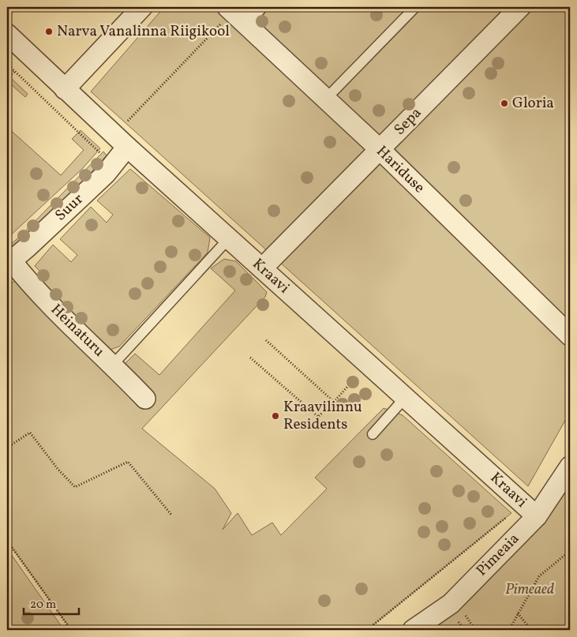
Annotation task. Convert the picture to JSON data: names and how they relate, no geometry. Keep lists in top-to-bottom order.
{
  "streets": {
    "street": [
      "Sepa",
      "Hariduse",
      "Suur",
      "Kraavi",
      "Heinaturu",
      "Pimeaia"
    ]
  },
  "crossings": [
    ["Sepa", "Hariduse"],
    ["Sepa", "Kraavi"],
    ["Suur", "Kraavi"],
    ["Suur", "Heinaturu"],
    ["Kraavi", "Pimeaia"]
  ],
  "parks": ["Pimeaed"],
  "places": ["Narva Vanalinna Riigikool", "Gloria", "Kraavilinnu Residents"],
  "scale_bar": "20 m"
}
